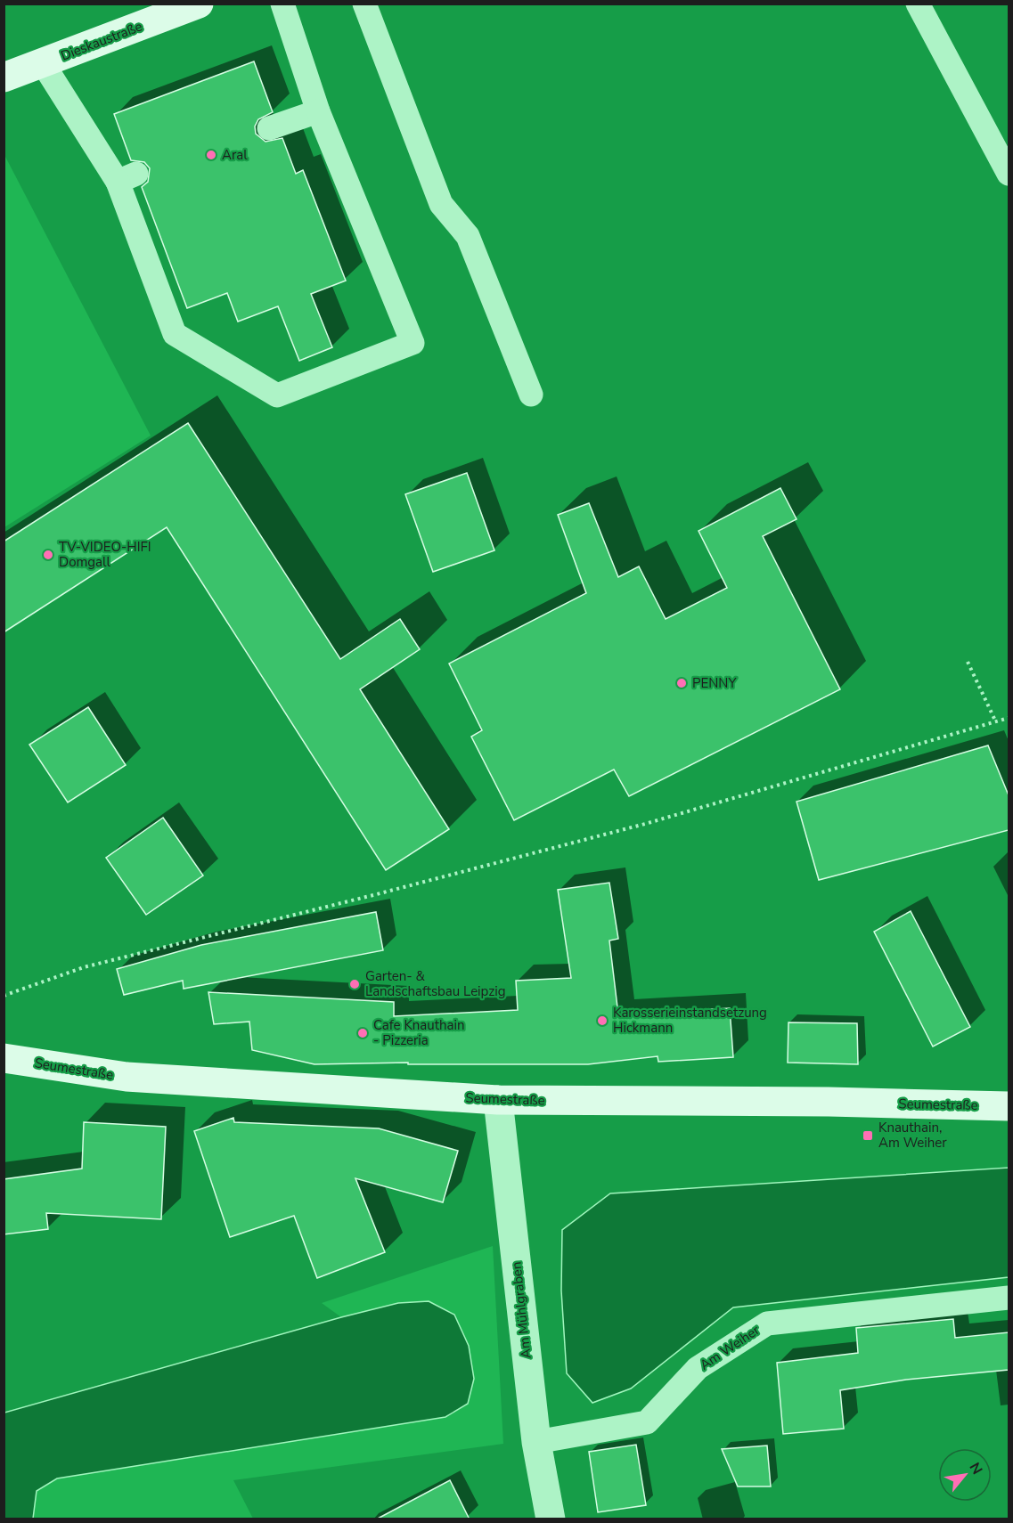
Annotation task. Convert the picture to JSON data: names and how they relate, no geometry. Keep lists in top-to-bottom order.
{
  "streets": {
    "street": ["Dieskaustraße", "Seumestraße", "Am Mühlgraben"],
    "lane": ["Am Weiher"]
  },
  "crossings": [
    ["Seumestraße", "Am Mühlgraben"],
    ["Am Mühlgraben", "Am Weiher"]
  ],
  "places": {
    "other": [
      "Aral",
      "TV-VIDEO-HIFI Domgall",
      "PENNY",
      "Garten- & Landschaftsbau Leipzig",
      "Karosserieinstandsetzung Hickmann",
      "Cafe Knauthain - Pizzeria"
    ],
    "transit": ["Knauthain, Am Weiher"]
  },
  "north": "top right"
}
